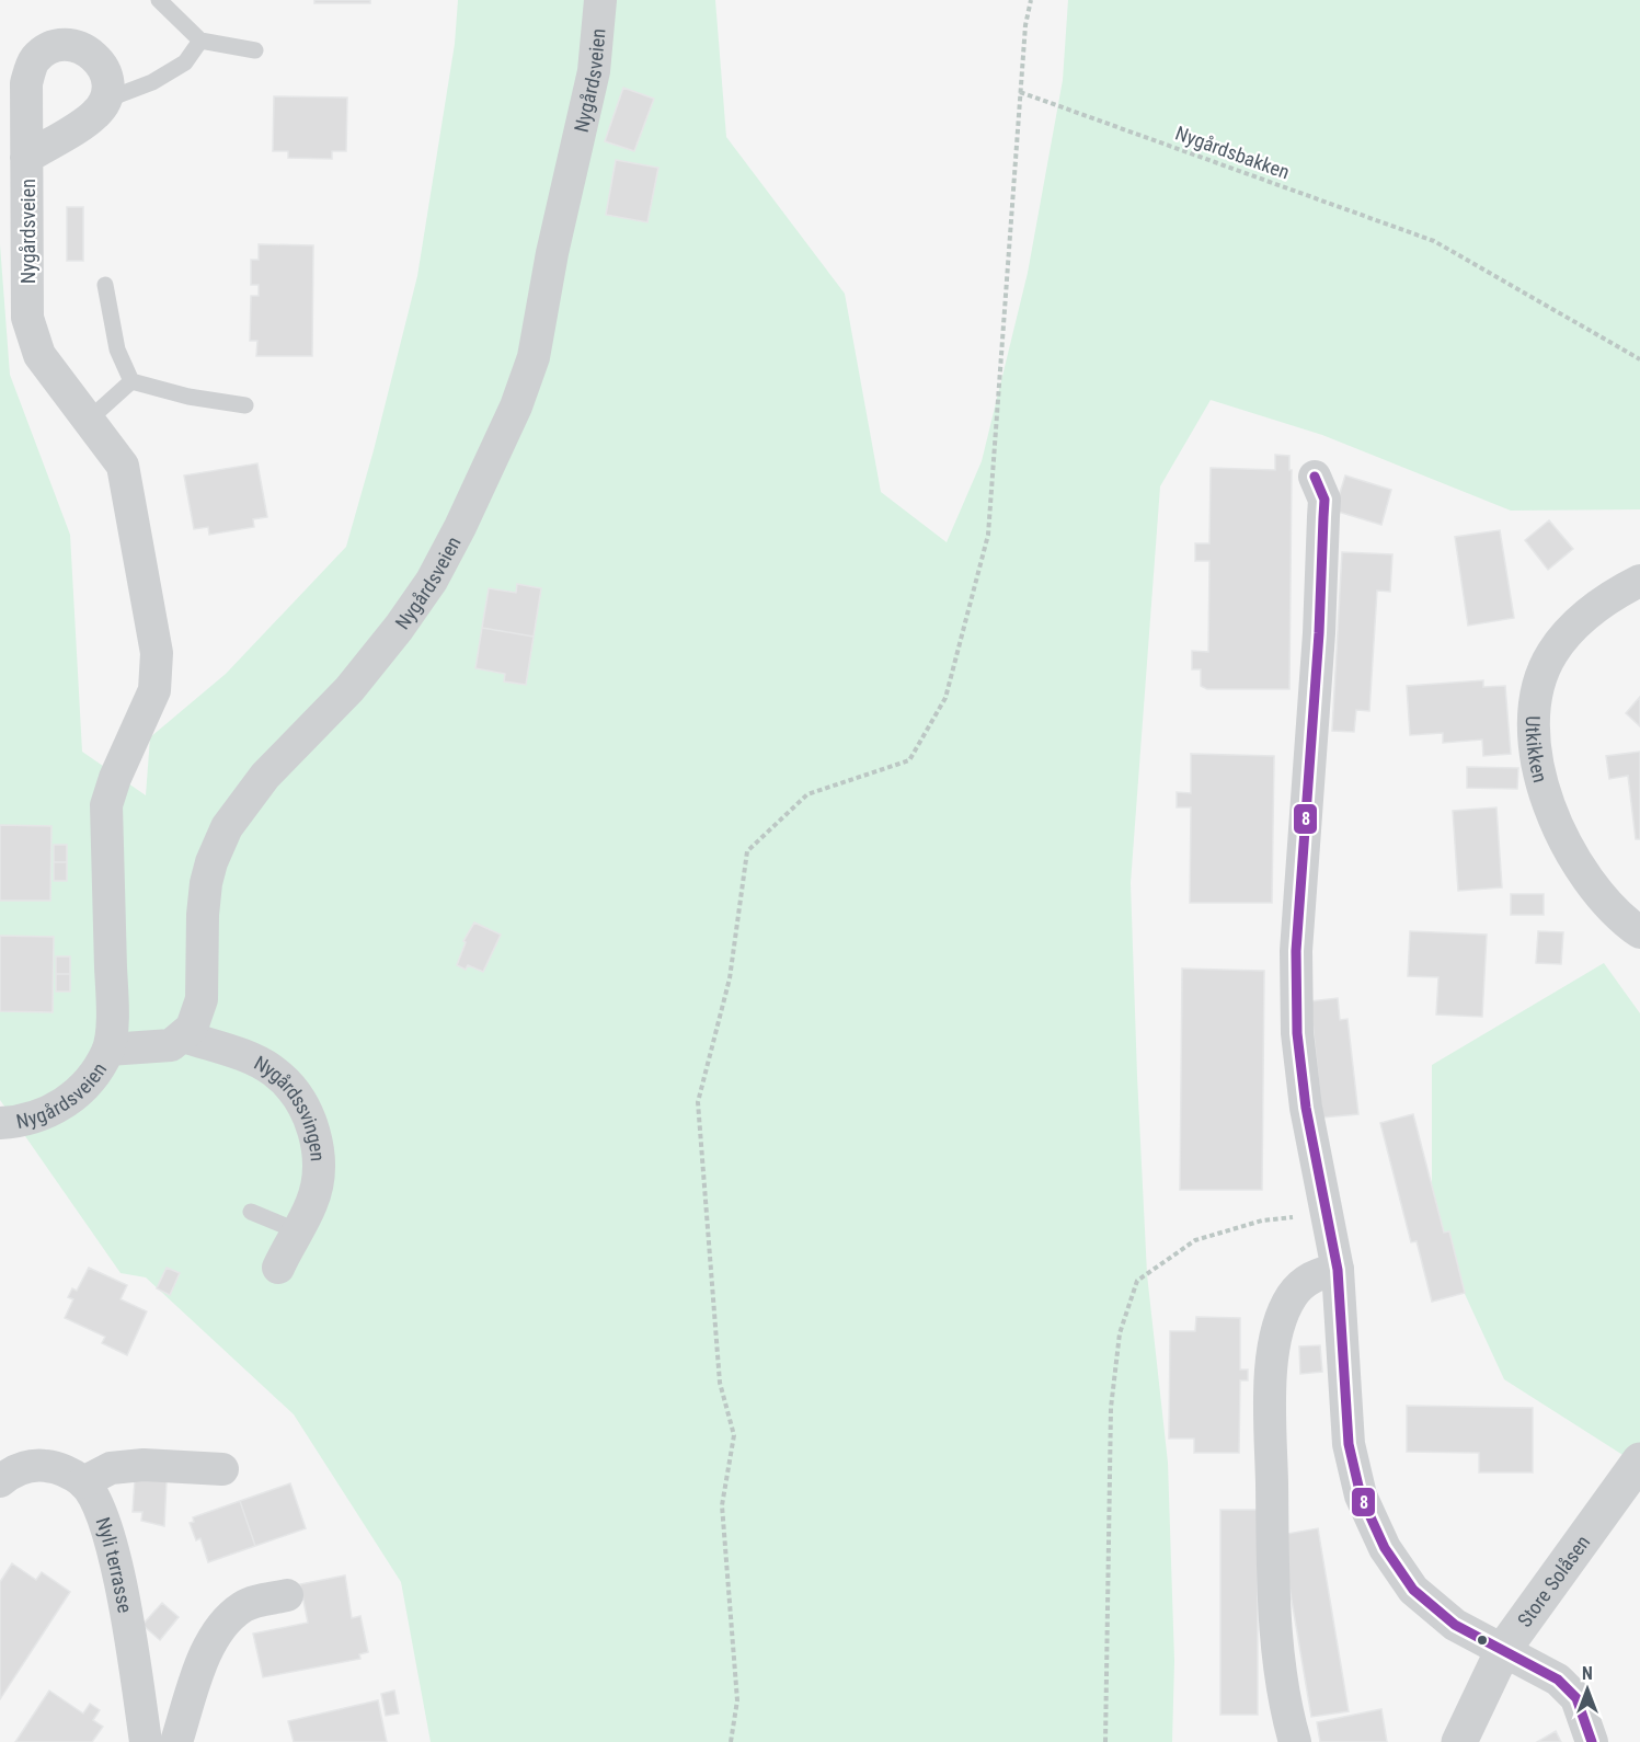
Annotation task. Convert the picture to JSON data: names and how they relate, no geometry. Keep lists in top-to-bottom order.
{
  "streets": {
    "street": [
      "Nygårdsveien",
      "Utkikken",
      "Nygårdssvingen",
      "Nyli terrasse",
      "Store Solåsen"
    ],
    "path": ["Nygårdsbakken"]
  },
  "crossings": [
    ["Nygårdsveien", "Nygårdssvingen"]
  ],
  "lines": ["transit line 8"],
  "north": "top"
}
